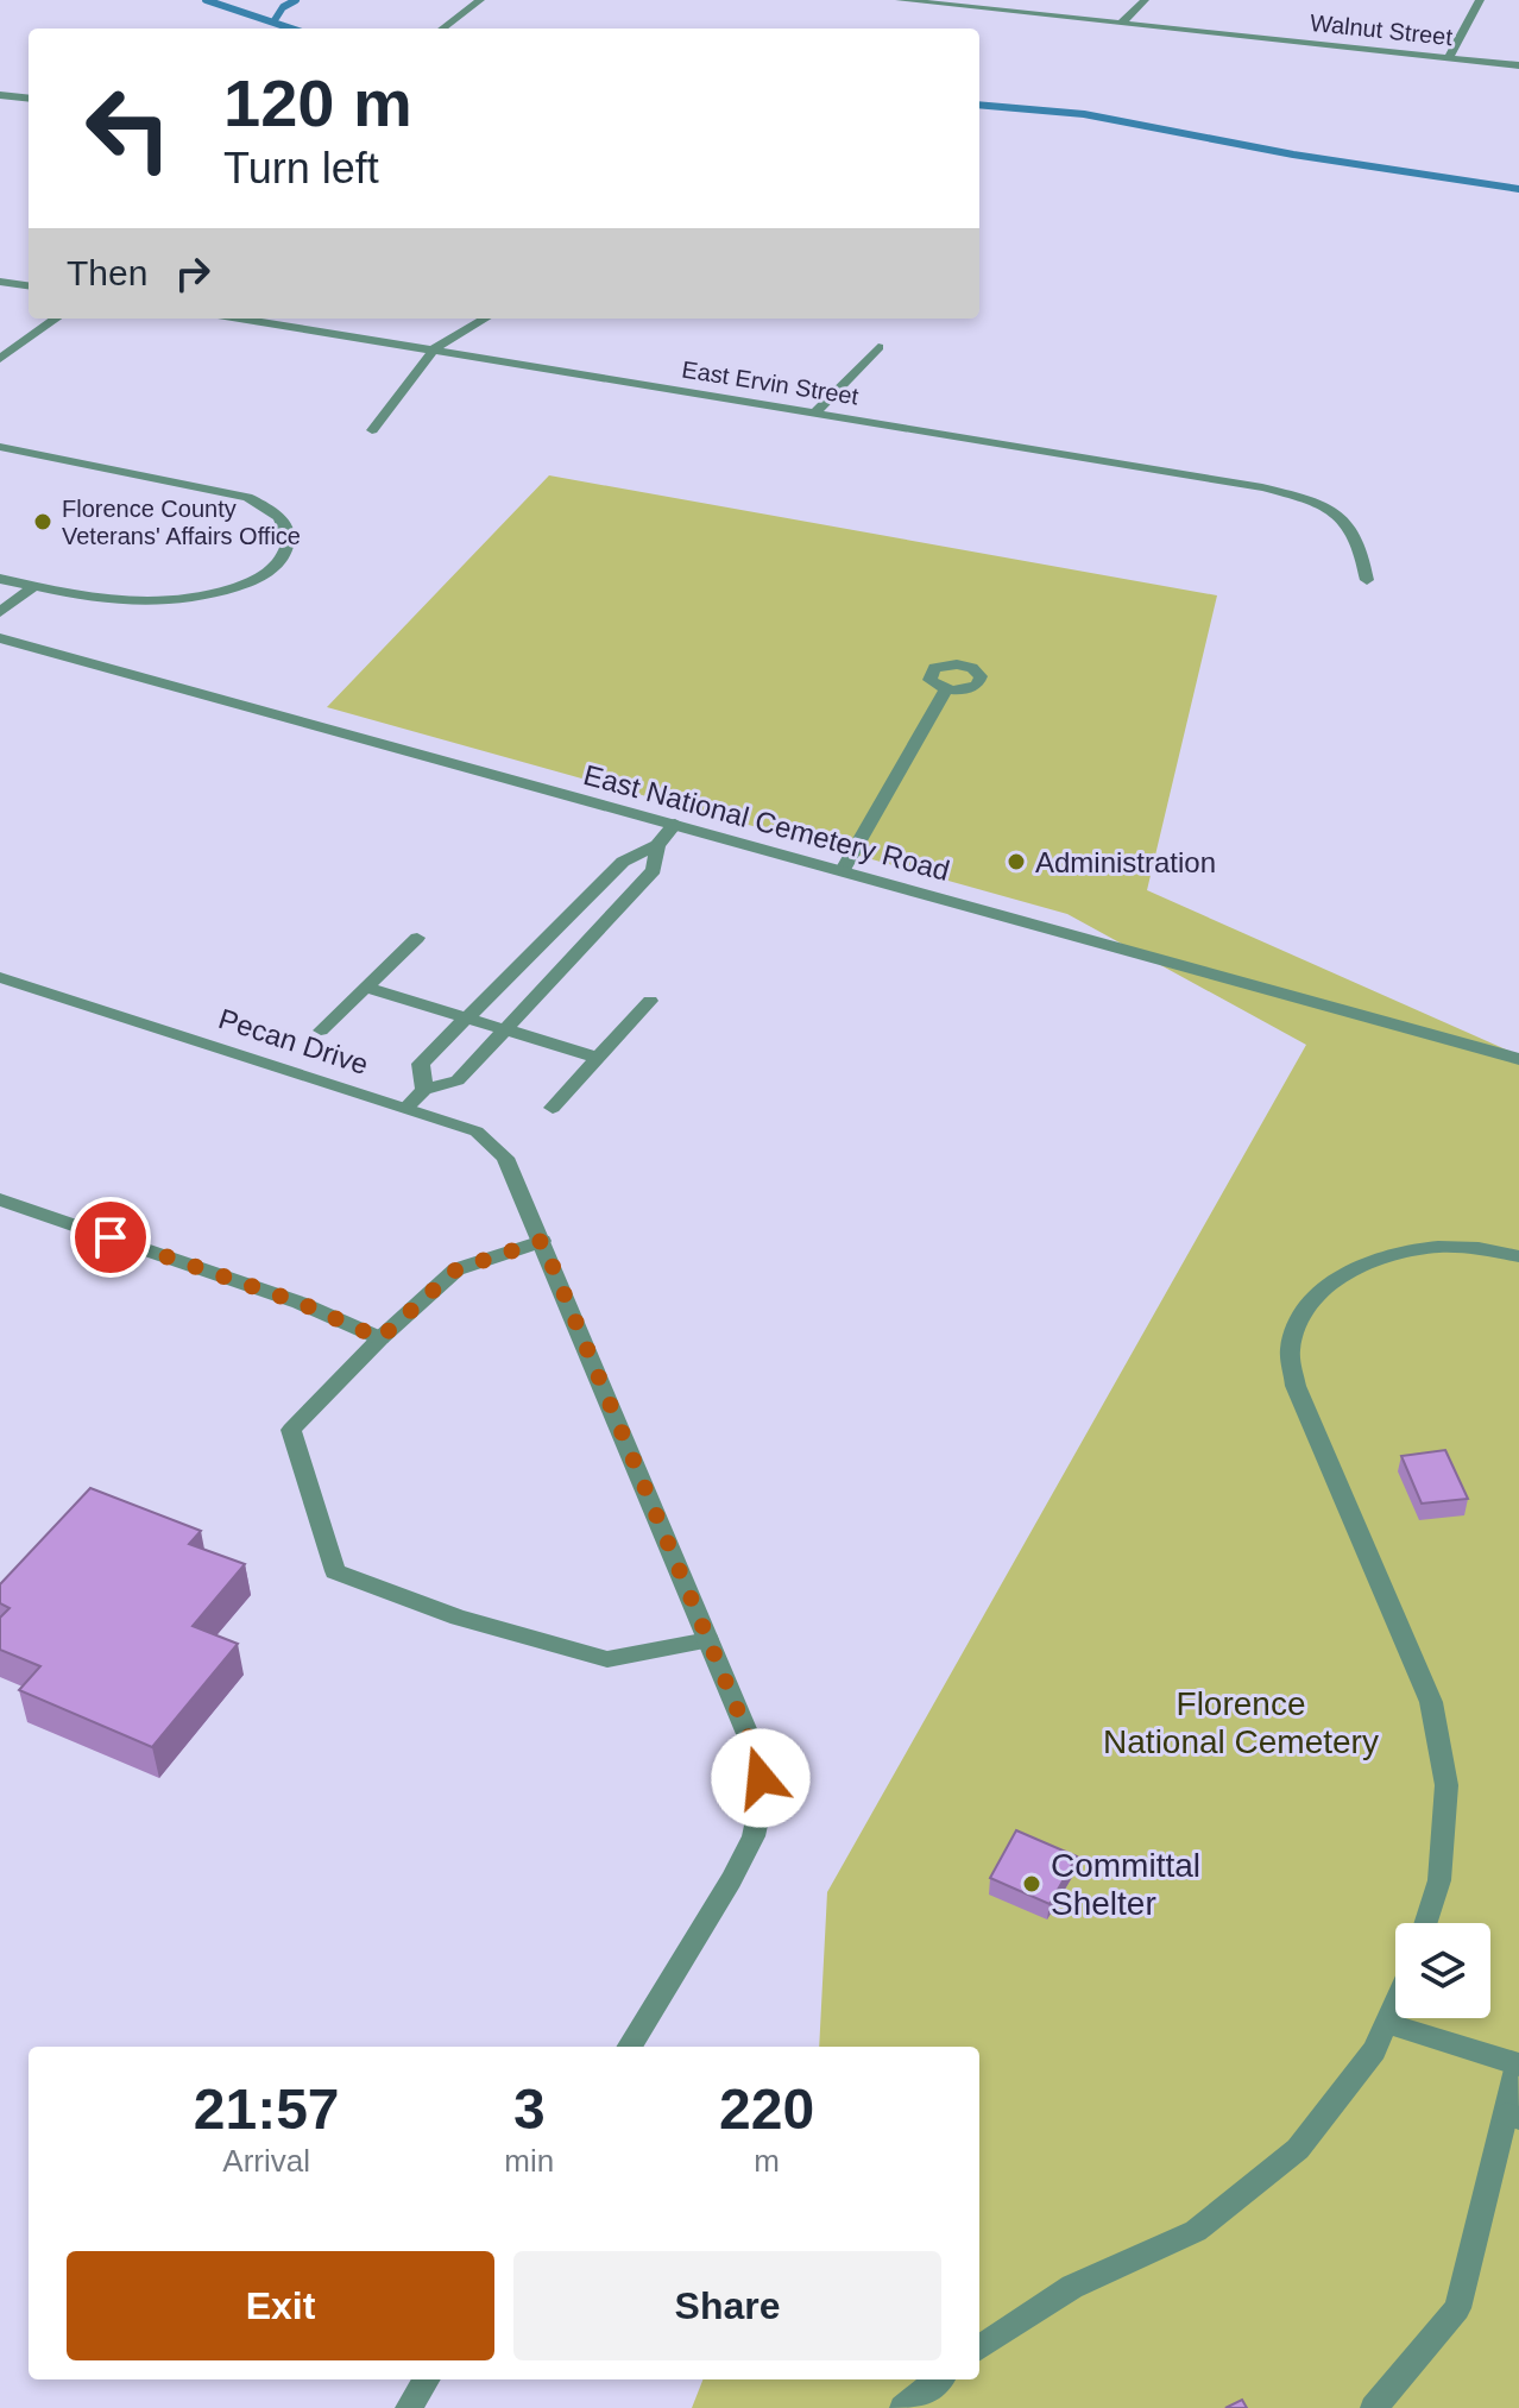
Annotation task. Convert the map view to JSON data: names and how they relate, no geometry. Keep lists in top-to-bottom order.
{
  "streets": {
    "street": [
      "Walnut Street",
      "East Ervin Street",
      "East National Cemetery Road",
      "Pecan Drive"
    ]
  },
  "parks": ["Florence National Cemetery"],
  "places": ["Florence County Veterans' Affairs Office", "Administration", "Committal Shelter"],
  "page": {
    "turn": ["120 m", "Turn left"],
    "then": "Then",
    "eta": [
      "21:57",
      "Arrival",
      "3",
      "min",
      "220",
      "m"
    ],
    "buttons": ["Exit", "Share"]
  }
}
